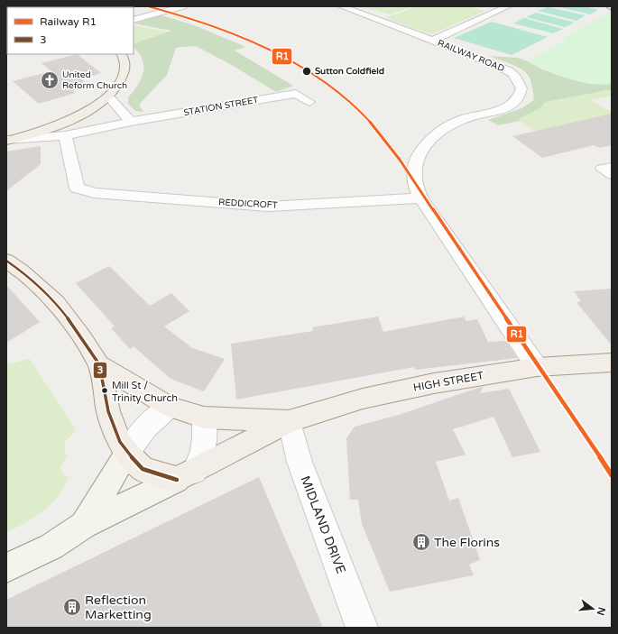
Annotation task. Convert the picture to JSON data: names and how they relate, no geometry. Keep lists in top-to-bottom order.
{
  "streets": {
    "main road": ["HIGH STREET"],
    "street": [
      "RAILWAY ROAD",
      "STATION STREET",
      "REDDICROFT",
      "MIDLAND DRIVE"
    ]
  },
  "crossings": [
    ["RAILWAY ROAD", "REDDICROFT"],
    ["RAILWAY ROAD", "HIGH STREET"],
    ["STATION STREET", "REDDICROFT"],
    ["HIGH STREET", "MIDLAND DRIVE"]
  ],
  "places": {
    "other": ["Sutton Coldfield", "Mill St / Trinity Church"],
    "church": ["United Reform Church"],
    "building": ["The Florins", "Reflection Marketting"]
  },
  "lines": ["rail line R1", "transit line 3"],
  "legend": ["Railway R1", "3"],
  "north": "right"
}
